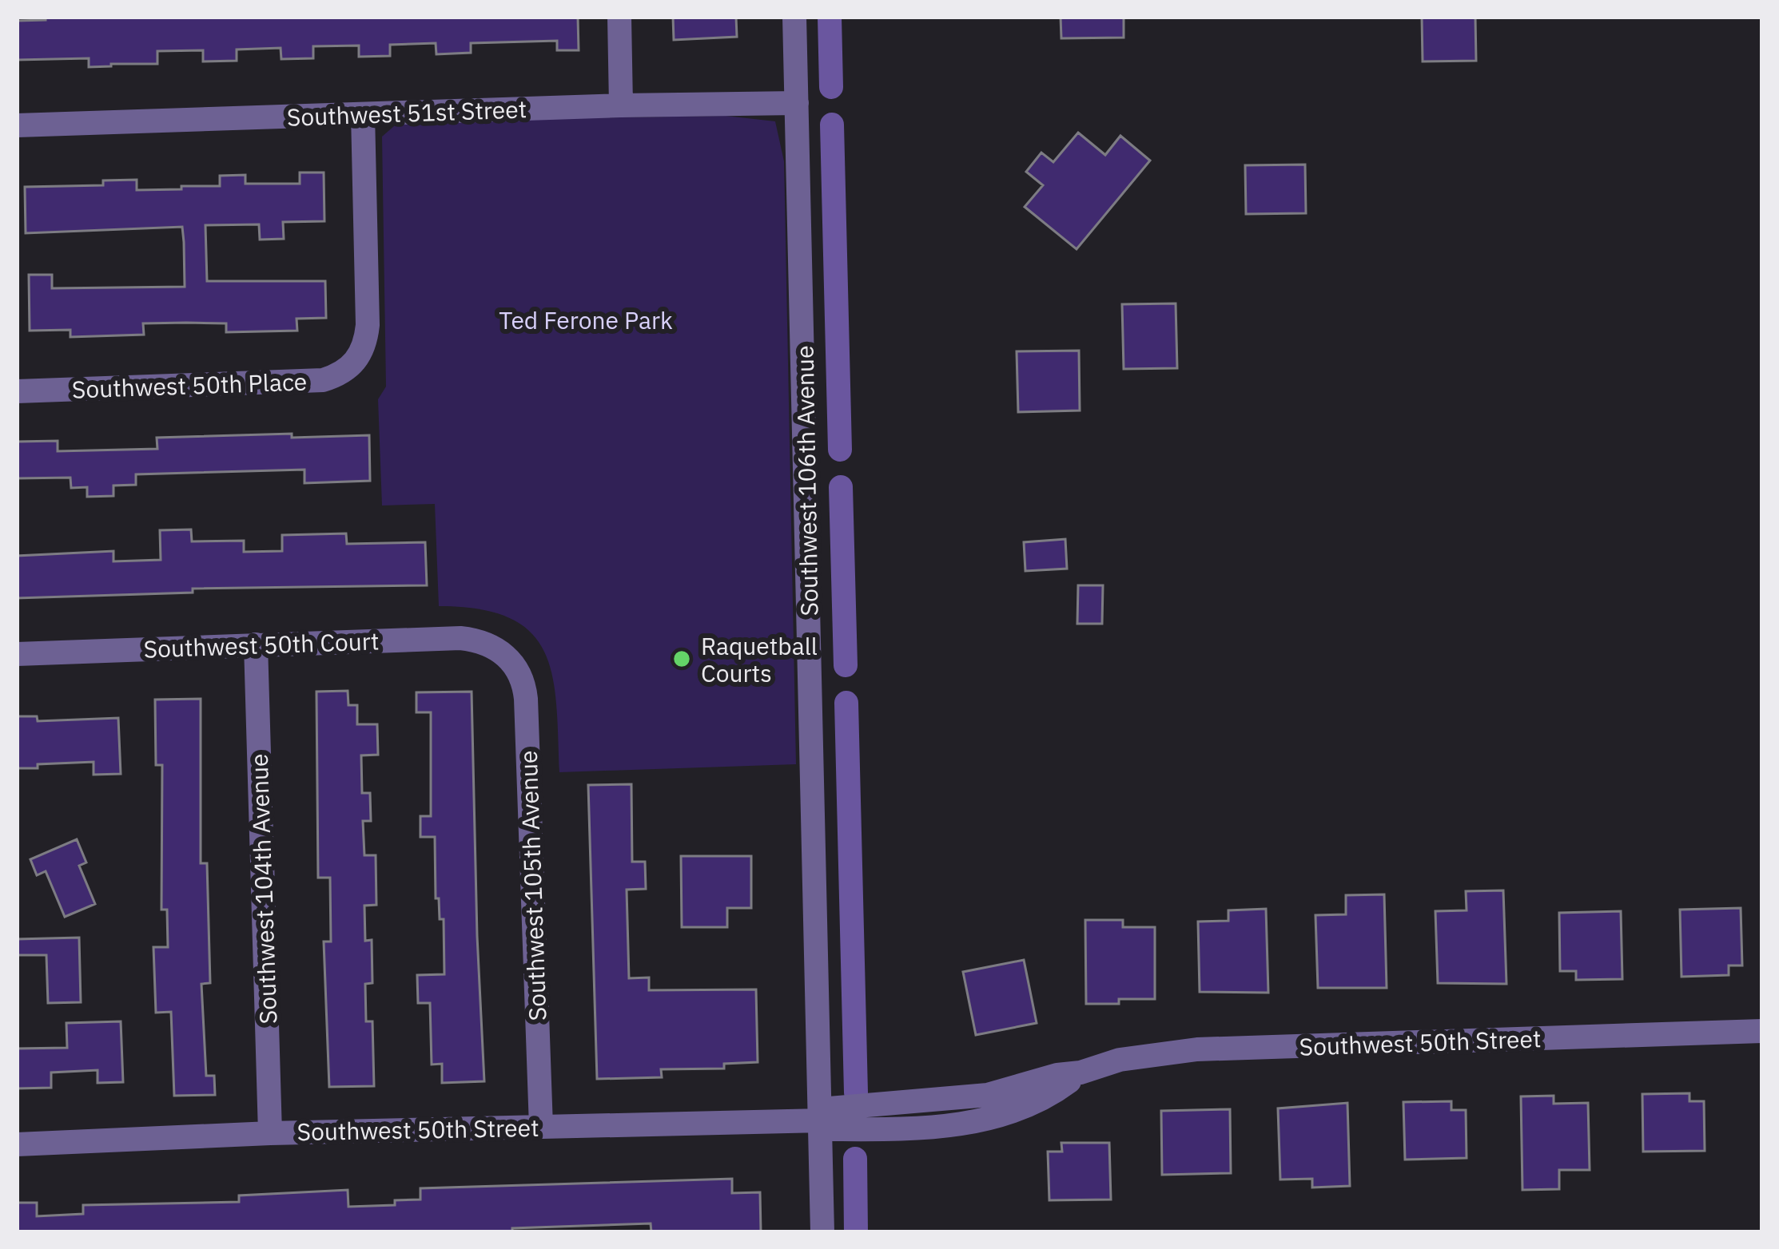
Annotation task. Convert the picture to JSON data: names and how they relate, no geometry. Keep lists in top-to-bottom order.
{
  "streets": {
    "street": [
      "Southwest 51st Street",
      "Southwest 50th Place",
      "Southwest 106th Avenue",
      "Southwest 50th Court",
      "Southwest 105th Avenue",
      "Southwest 104th Avenue",
      "Southwest 50th Street"
    ]
  },
  "crossings": [
    ["Southwest 51st Street", "Southwest 50th Place"],
    ["Southwest 51st Street", "Southwest 106th Avenue"],
    ["Southwest 106th Avenue", "Southwest 50th Street"],
    ["Southwest 50th Court", "Southwest 105th Avenue"],
    ["Southwest 50th Court", "Southwest 104th Avenue"],
    ["Southwest 105th Avenue", "Southwest 50th Street"],
    ["Southwest 104th Avenue", "Southwest 50th Street"]
  ],
  "parks": ["Ted Ferone Park"],
  "places": ["Raquetball Courts"]
}
